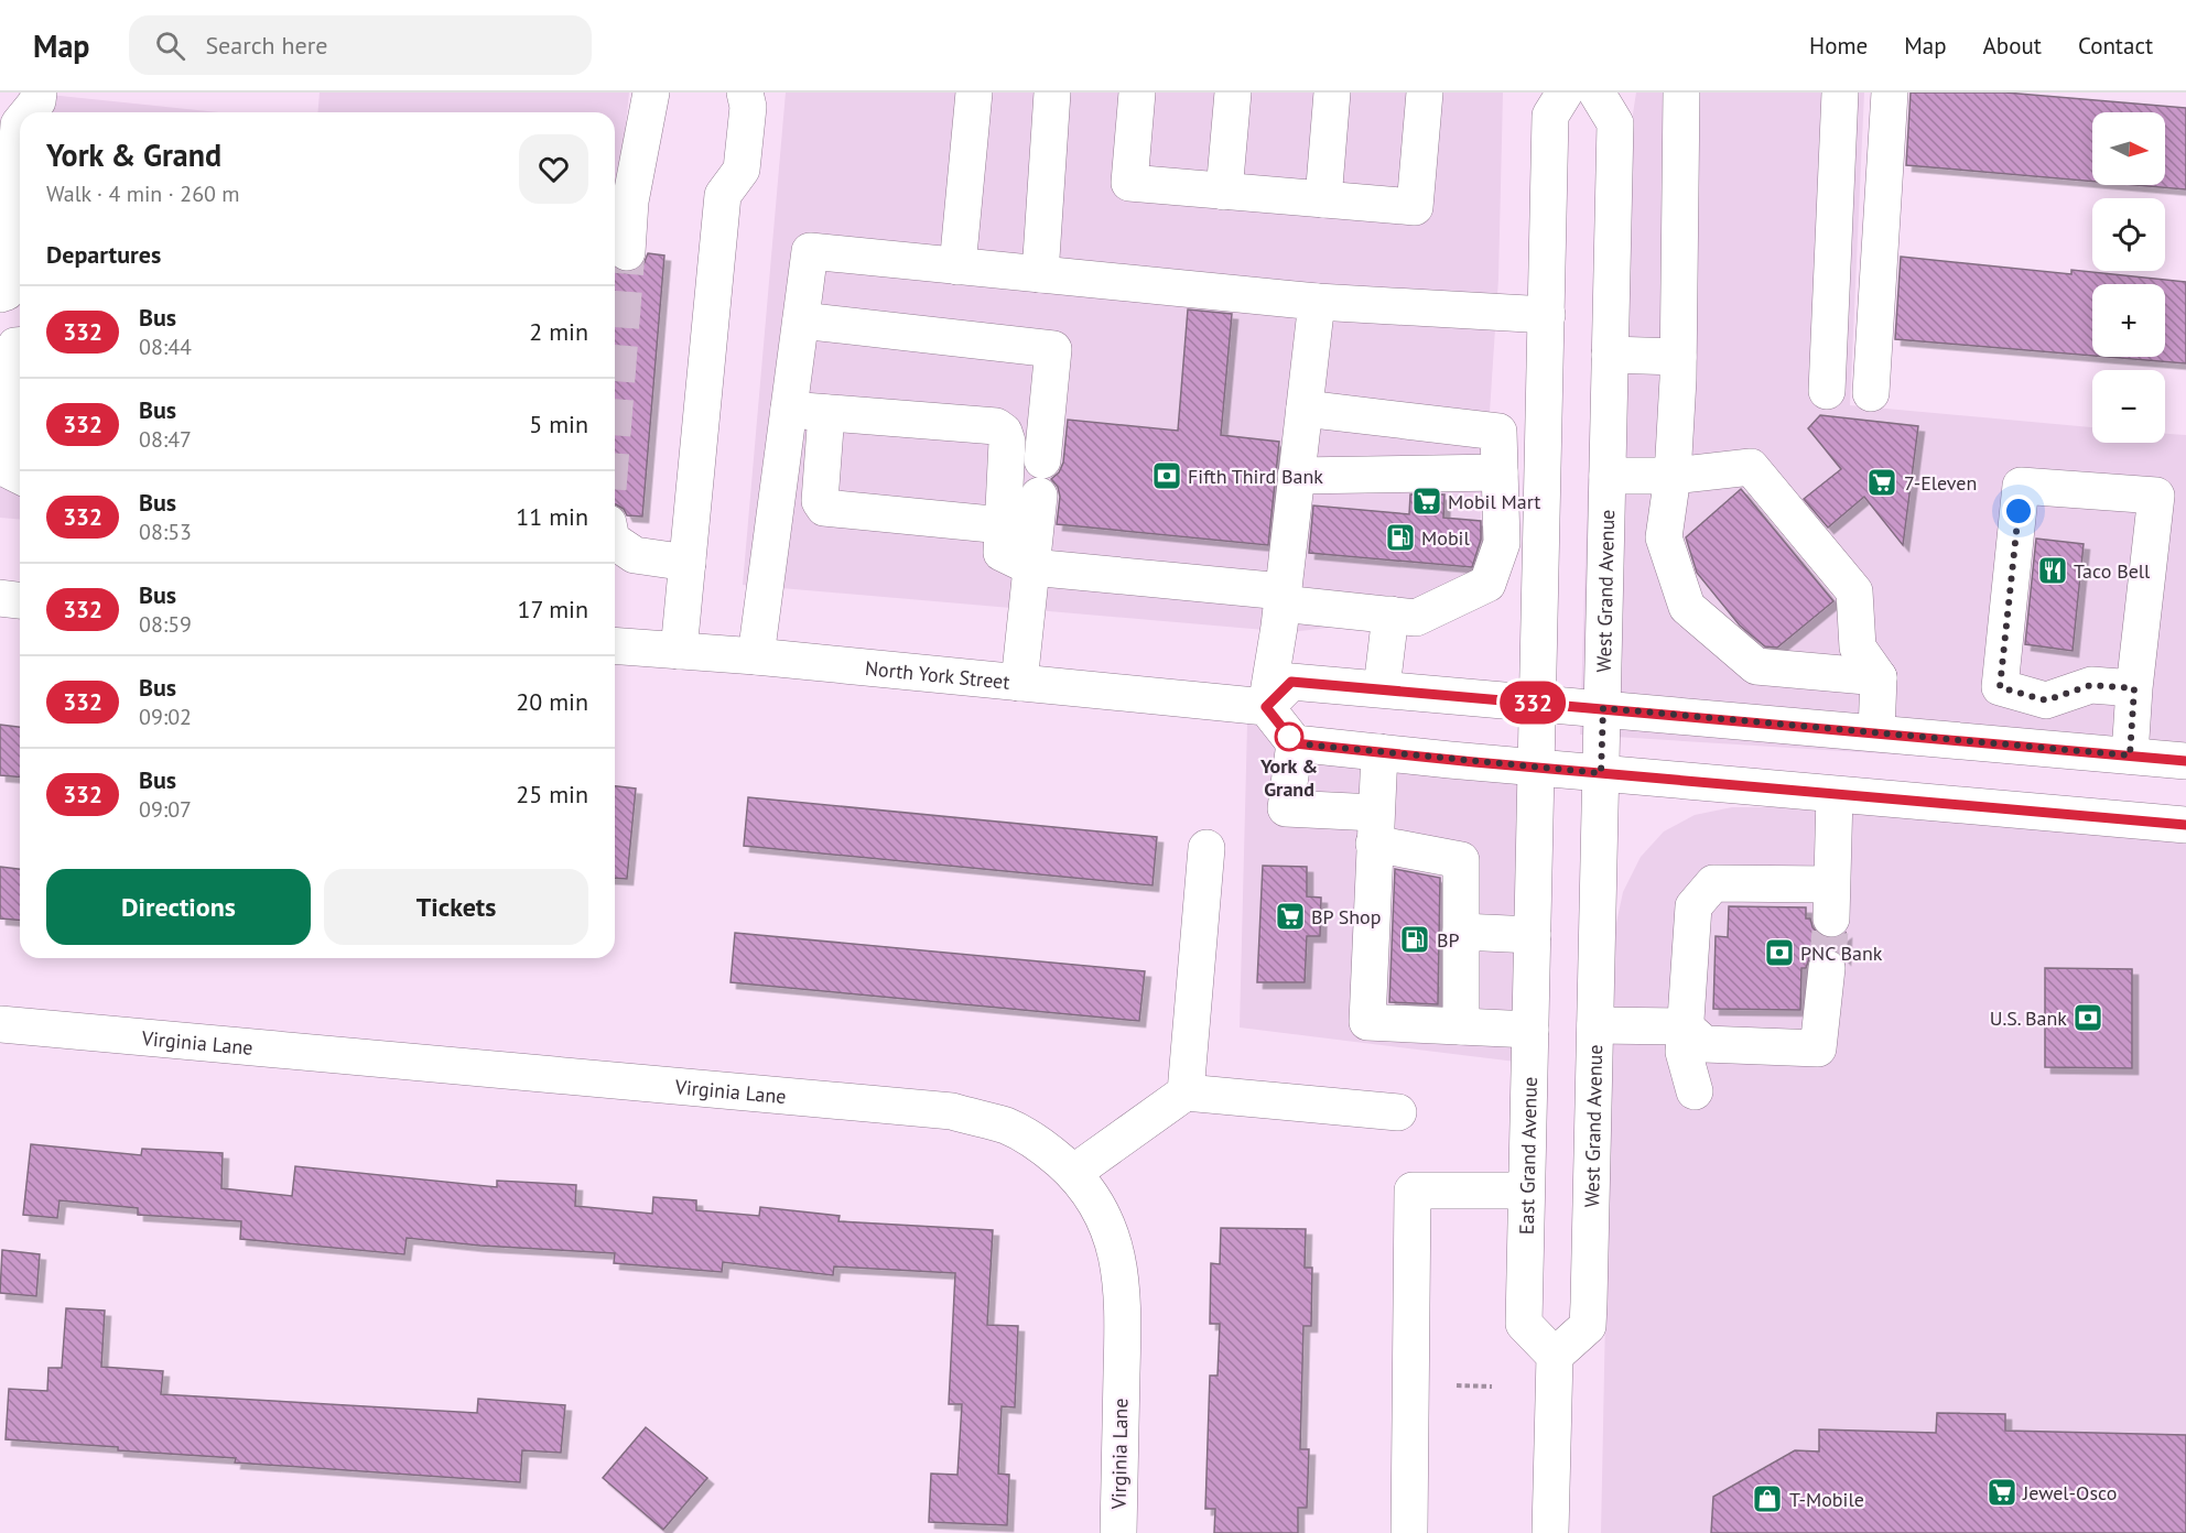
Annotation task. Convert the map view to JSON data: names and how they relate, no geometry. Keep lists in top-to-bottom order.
{
  "streets": {
    "main road": [
      "West Grand Avenue",
      "North York Street",
      "Virginia Lane",
      "East Grand Avenue"
    ]
  },
  "crossings": [
    ["West Grand Avenue", "East Grand Avenue"]
  ],
  "places": {
    "bank": ["Fifth Third Bank", "PNC Bank", "U.S. Bank"],
    "supermarket": [
      "7-Eleven",
      "Mobil Mart",
      "BP Shop",
      "Jewel-Osco"
    ],
    "fuel station": ["Mobil", "BP"],
    "restaurant": ["Taco Bell"],
    "other": ["York & Grand"],
    "shop": ["T-Mobile"]
  },
  "lines": ["bus line 332"],
  "north": "right",
  "page": {
    "header": "Map",
    "search": "Search here",
    "nav": [
      "Home",
      "Map",
      "About",
      "Contact"
    ],
    "on_map": "332",
    "map_buttons": ["+", "−"],
    "heading": [
      ["York & Grand", "Walk · 4 min · 260 m"],
      "Departures"
    ],
    "list": [
      {
        "mark": "332",
        "name": "Bus",
        "note": "08:44",
        "value": "2 min"
      },
      {
        "mark": "332",
        "name": "Bus",
        "note": "08:47",
        "value": "5 min"
      },
      {
        "mark": "332",
        "name": "Bus",
        "note": "08:53",
        "value": "11 min"
      },
      {
        "mark": "332",
        "name": "Bus",
        "note": "08:59",
        "value": "17 min"
      },
      {
        "mark": "332",
        "name": "Bus",
        "note": "09:02",
        "value": "20 min"
      },
      {
        "mark": "332",
        "name": "Bus",
        "note": "09:07",
        "value": "25 min"
      }
    ],
    "buttons": ["Directions", "Tickets"]
  }
}
